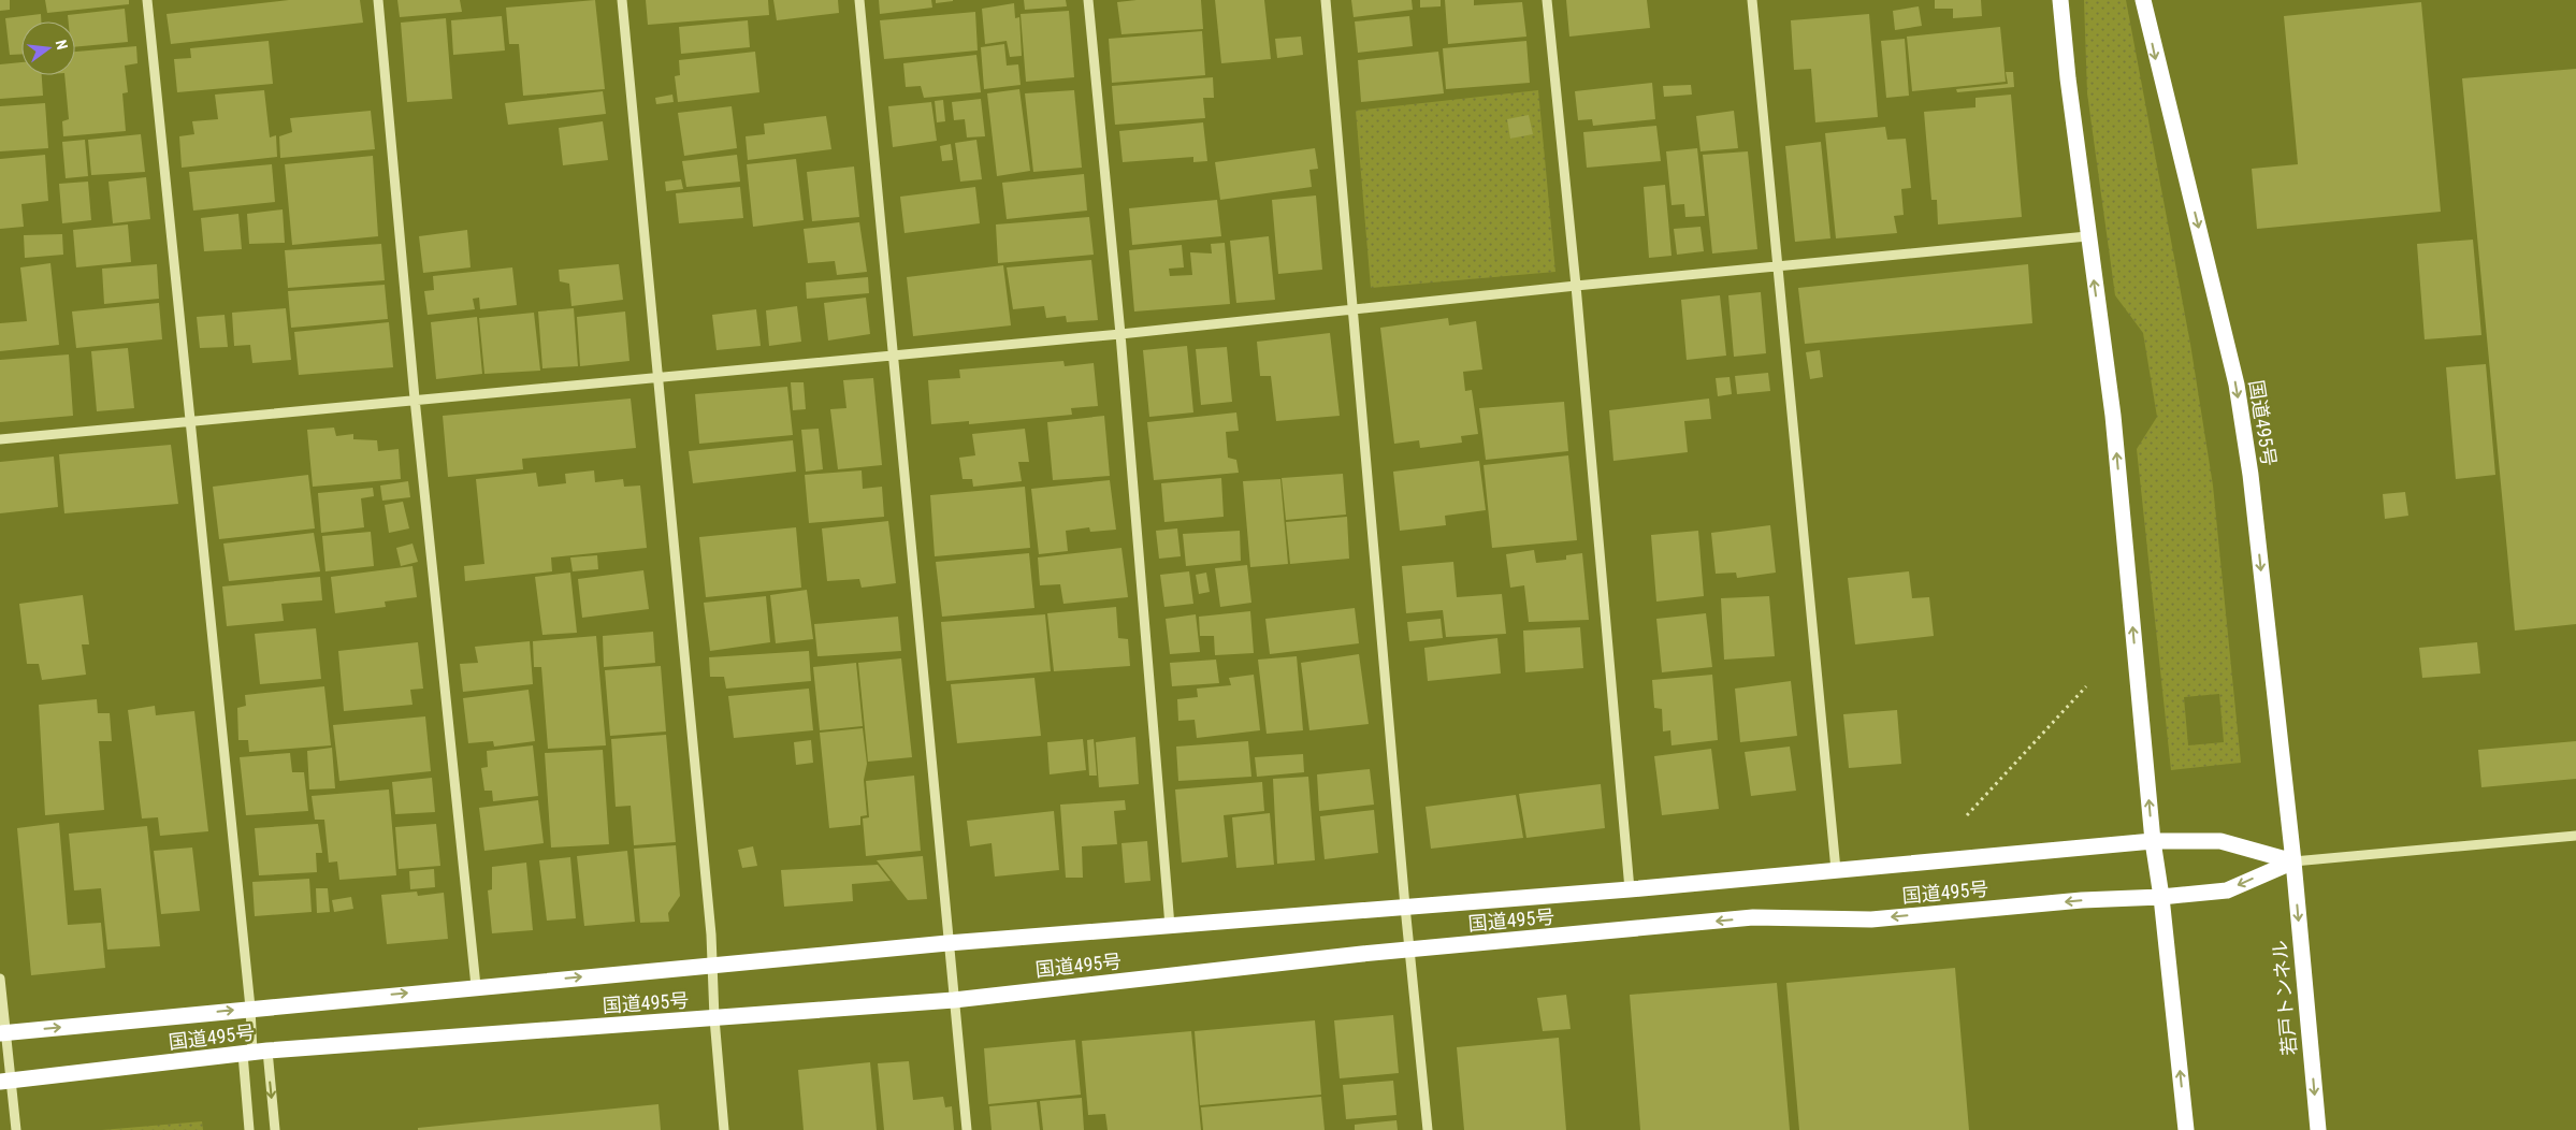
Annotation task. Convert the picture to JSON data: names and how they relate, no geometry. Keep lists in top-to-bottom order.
{
  "streets": {
    "highway": ["国道495号", "若戸トンネル"]
  },
  "crossings": [
    ["国道495号", "若戸トンネル"]
  ],
  "north": "right"
}
